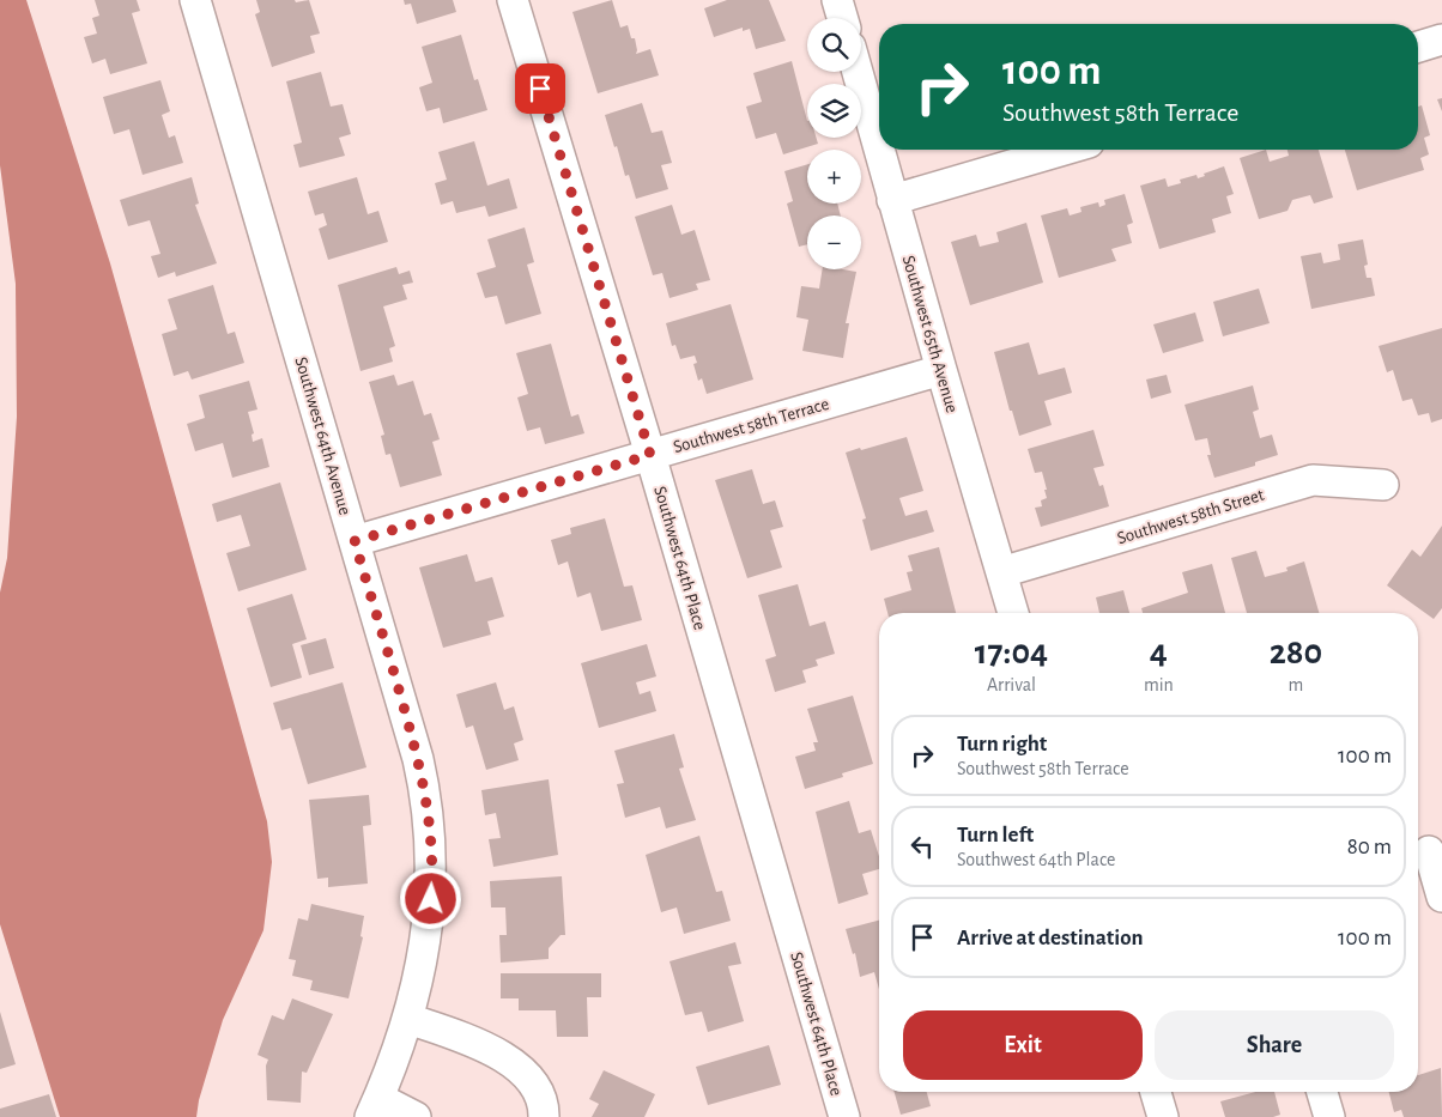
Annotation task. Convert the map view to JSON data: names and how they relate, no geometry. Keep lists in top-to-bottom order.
{
  "streets": {
    "street": [
      "Southwest 65th Avenue",
      "Southwest 58th Terrace",
      "Southwest 64th Avenue",
      "Southwest 58th Street",
      "Southwest 64th Place"
    ]
  },
  "crossings": [
    ["Southwest 65th Avenue", "Southwest 58th Terrace"],
    ["Southwest 65th Avenue", "Southwest 58th Street"],
    ["Southwest 58th Terrace", "Southwest 64th Avenue"],
    ["Southwest 58th Terrace", "Southwest 64th Place"]
  ],
  "page": {
    "map_buttons": ["+", "−"],
    "turn": ["100 m", "Southwest 58th Terrace"],
    "eta": [
      "17:04",
      "Arrival",
      "4",
      "min",
      "280",
      "m"
    ],
    "list": [
      {
        "name": "Turn right",
        "note": "Southwest 58th Terrace",
        "value": "100 m"
      },
      {
        "name": "Turn left",
        "note": "Southwest 64th Place",
        "value": "80 m"
      },
      {
        "name": "Arrive at destination",
        "value": "100 m"
      }
    ],
    "buttons": ["Exit", "Share"]
  }
}
